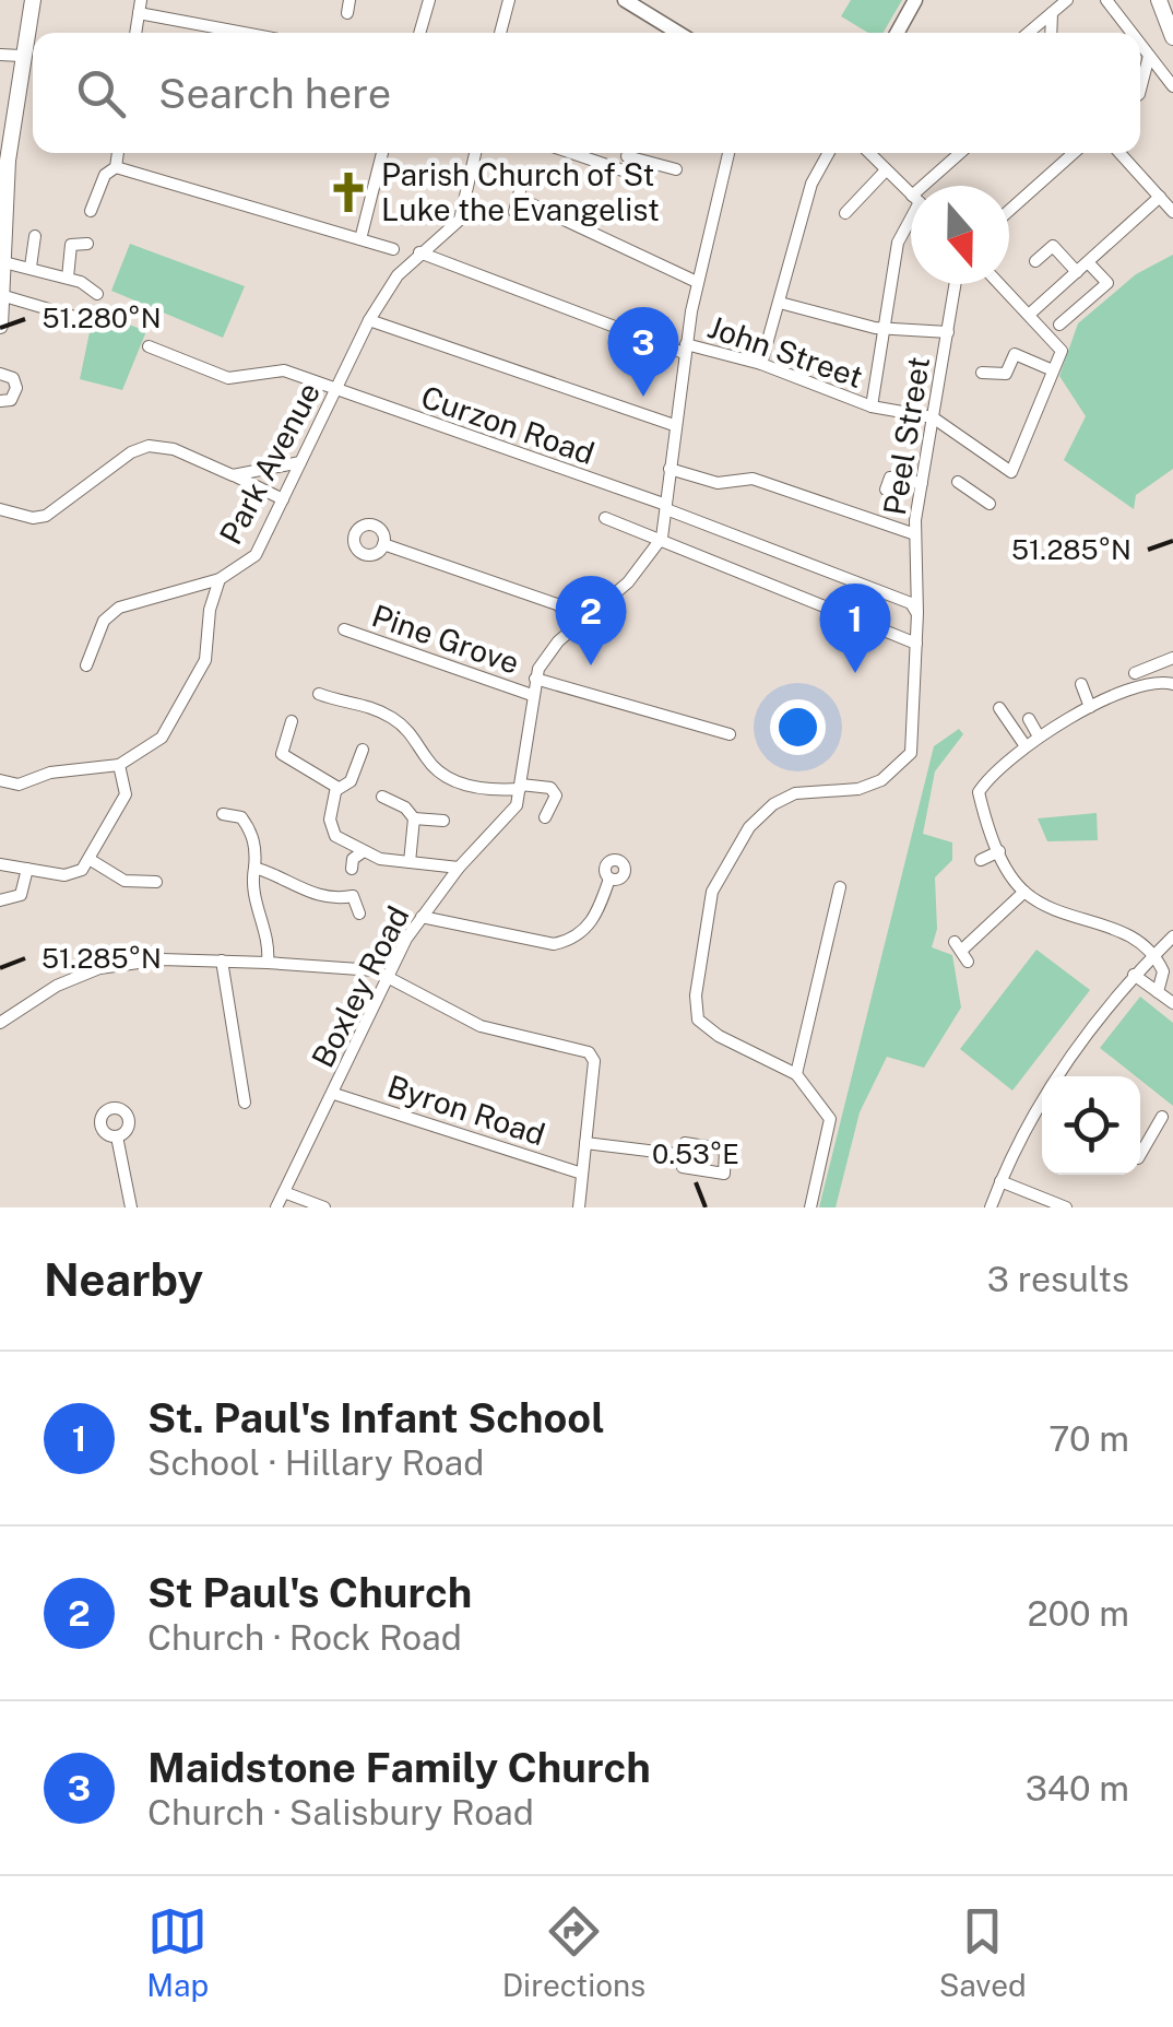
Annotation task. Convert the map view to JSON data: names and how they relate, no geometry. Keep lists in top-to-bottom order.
{
  "streets": {
    "street": [
      "John Street",
      "Curzon Road",
      "Peel Street",
      "Park Avenue",
      "Pine Grove",
      "Boxley Road",
      "Byron Road"
    ]
  },
  "crossings": [
    ["John Street", "Peel Street"],
    ["John Street", "Park Avenue"],
    ["John Street", "Boxley Road"],
    ["Curzon Road", "Peel Street"],
    ["Curzon Road", "Park Avenue"],
    ["Curzon Road", "Boxley Road"],
    ["Pine Grove", "Boxley Road"],
    ["Boxley Road", "Byron Road"]
  ],
  "places": {
    "church": ["Parish Church of St Luke the Evangelist"]
  },
  "north": "bottom",
  "page": {
    "search": "Search here",
    "pins": ["3", "2", "1"],
    "heading": ["Nearby", "3 results"],
    "list": [
      {
        "mark": "1",
        "name": "St. Paul's Infant School",
        "note": "School · Hillary Road",
        "value": "70 m"
      },
      {
        "mark": "2",
        "name": "St Paul's Church",
        "note": "Church · Rock Road",
        "value": "200 m"
      },
      {
        "mark": "3",
        "name": "Maidstone Family Church",
        "note": "Church · Salisbury Road",
        "value": "340 m"
      }
    ],
    "nav": ["Map", "Directions", "Saved"]
  },
  "coordinates": ["51.280°N", "51.285°N", "0.53°E"]
}
